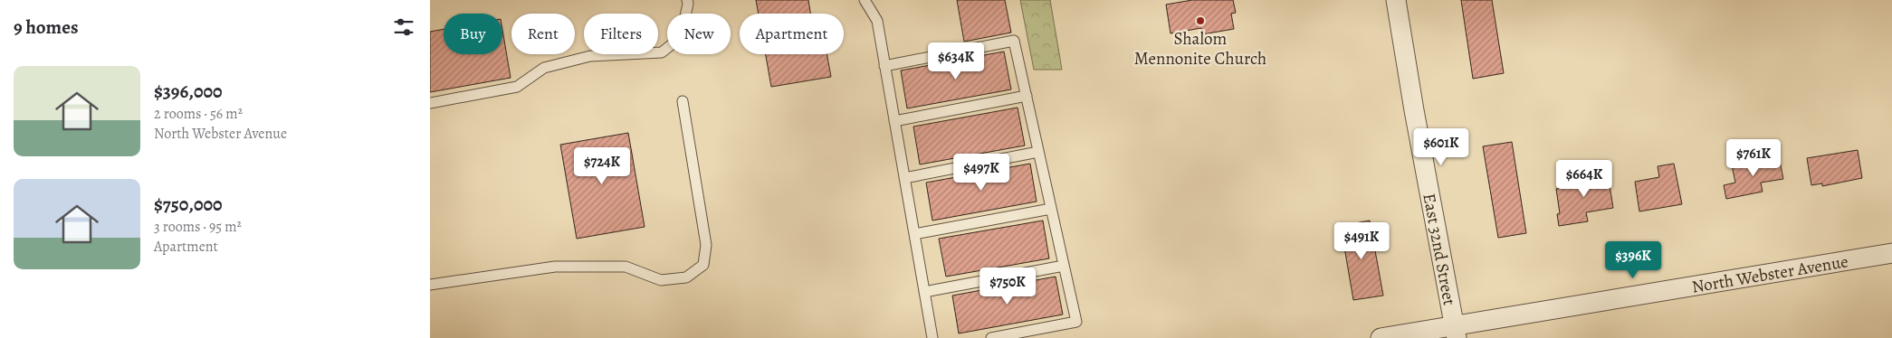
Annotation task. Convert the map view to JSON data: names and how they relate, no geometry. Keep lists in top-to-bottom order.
{
  "streets": {
    "street": ["East 32nd Street", "North Webster Avenue"]
  },
  "crossings": [
    ["East 32nd Street", "North Webster Avenue"]
  ],
  "places": ["Shalom Mennonite Church"],
  "page": {
    "heading": "9 homes",
    "chip": [
      "Buy",
      "Rent",
      "Filters",
      "New",
      "Apartment"
    ],
    "price": [
      "$634K",
      "$601K",
      "$761K",
      "$724K",
      "$497K",
      "$664K",
      "$491K",
      "$396K",
      "$750K"
    ],
    "list": [
      {
        "name": "$396,000",
        "note": "2 rooms · 56 m² · North Webster Avenue"
      },
      {
        "name": "$750,000",
        "note": "3 rooms · 95 m² · Apartment"
      }
    ]
  }
}
